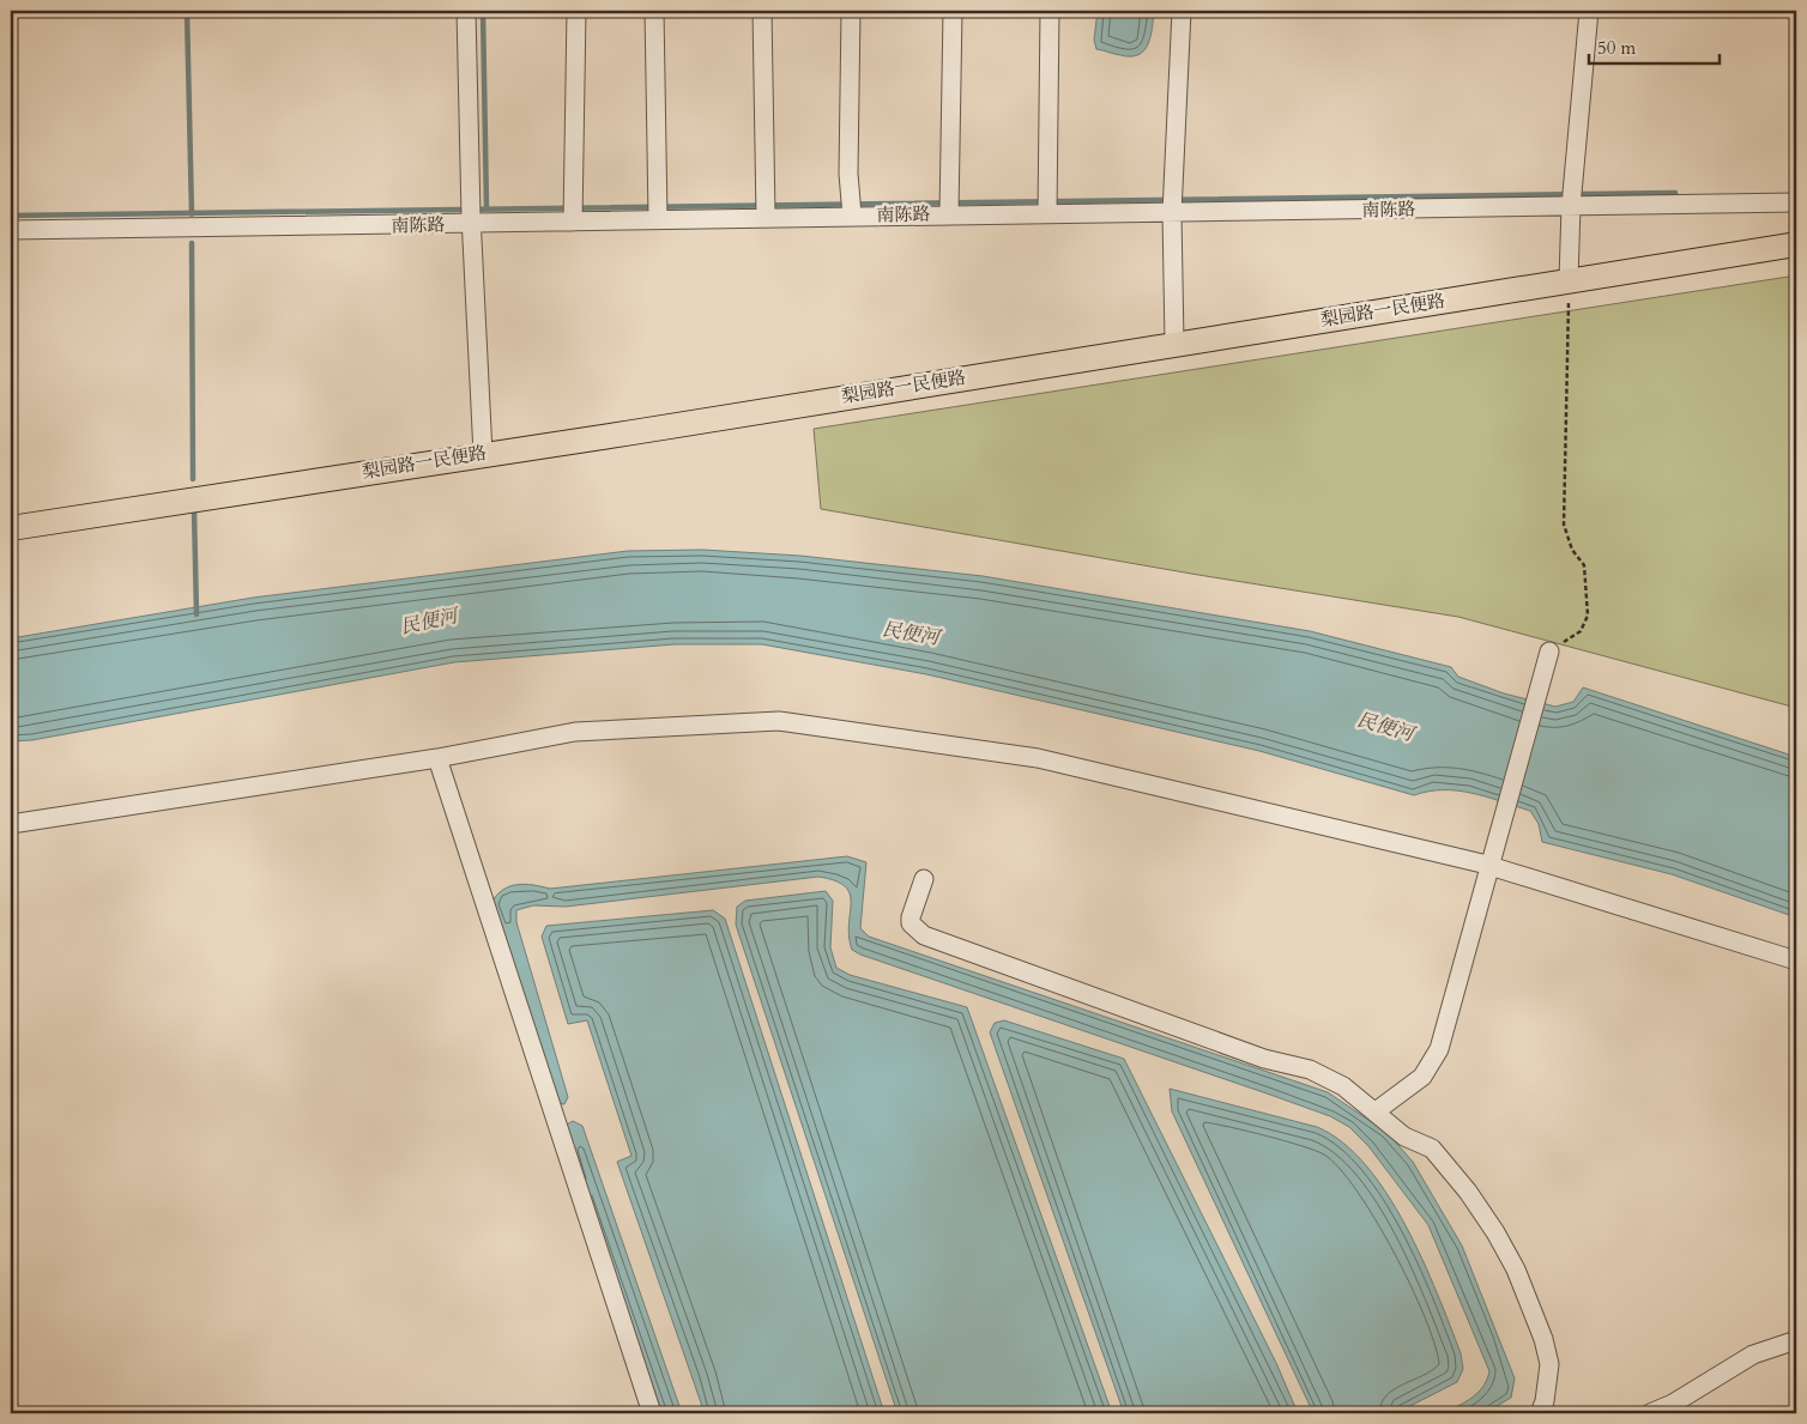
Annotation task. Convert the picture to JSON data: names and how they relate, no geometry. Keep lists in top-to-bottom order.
{
  "streets": {
    "main road": ["梨园路一民便路"],
    "street": ["南陈路"]
  },
  "water": ["民便河"],
  "scale_bar": "50 m"
}
